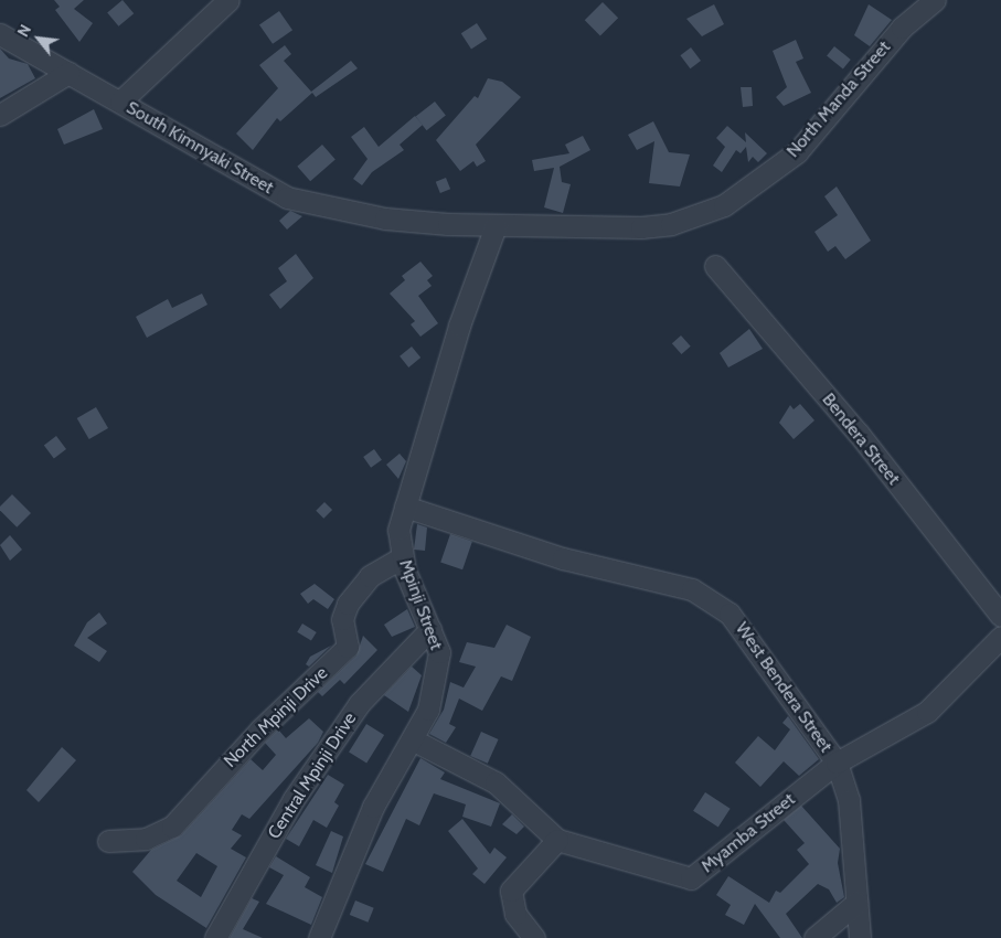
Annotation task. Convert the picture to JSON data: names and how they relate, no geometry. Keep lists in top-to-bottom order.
{
  "streets": {
    "street": [
      "North Manda Street",
      "South Kimnyaki Street",
      "Bendera Street",
      "Mpinji Street",
      "West Bendera Street",
      "North Mpinji Drive",
      "Central Mpinji Drive",
      "Myamba Street"
    ]
  },
  "crossings": [
    ["North Manda Street", "South Kimnyaki Street"],
    ["North Manda Street", "Mpinji Street"],
    ["South Kimnyaki Street", "Mpinji Street"],
    ["Mpinji Street", "West Bendera Street"],
    ["Mpinji Street", "North Mpinji Drive"],
    ["Mpinji Street", "Central Mpinji Drive"],
    ["Mpinji Street", "Myamba Street"],
    ["West Bendera Street", "Myamba Street"]
  ],
  "north": "top left"
}
